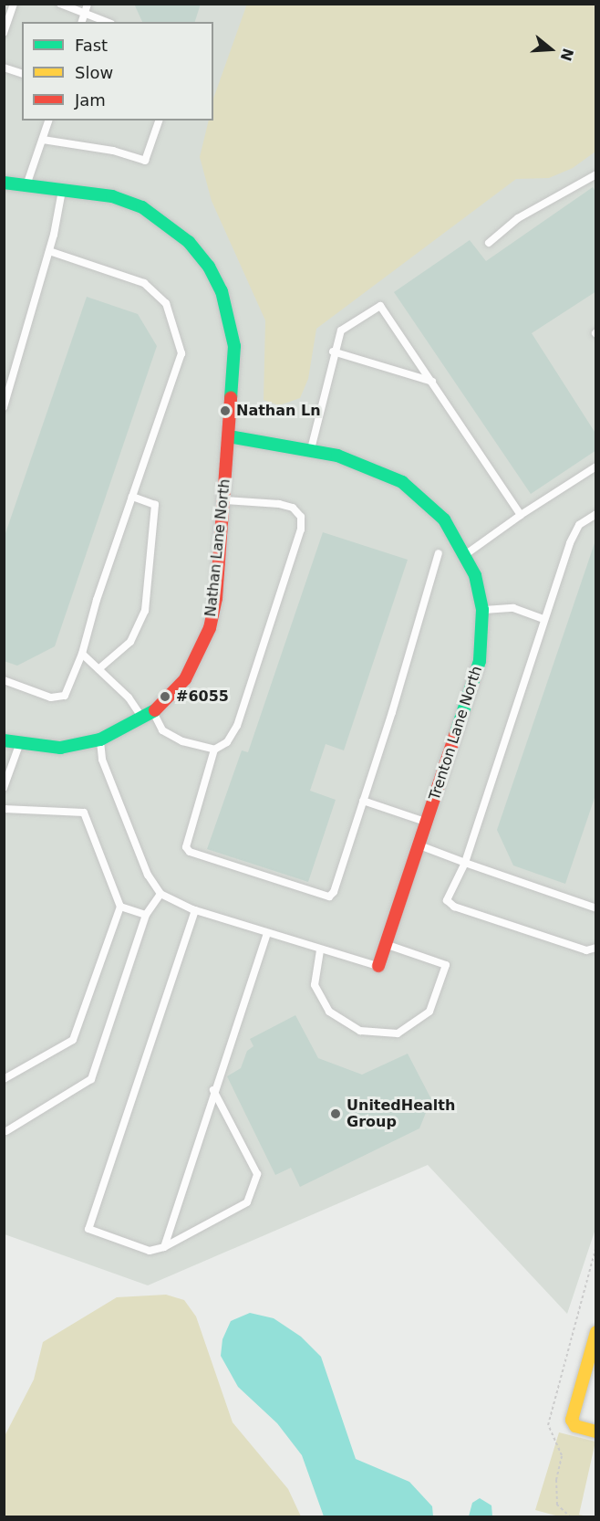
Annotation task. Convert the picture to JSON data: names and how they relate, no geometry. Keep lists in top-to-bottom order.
{
  "streets": {
    "street": ["Nathan Lane North", "Trenton Lane North"]
  },
  "crossings": [
    ["Nathan Lane North", "Trenton Lane North"]
  ],
  "places": ["Nathan Ln", "#6055", "UnitedHealth Group"],
  "legend": ["Fast", "Slow", "Jam"],
  "north": "right"
}
